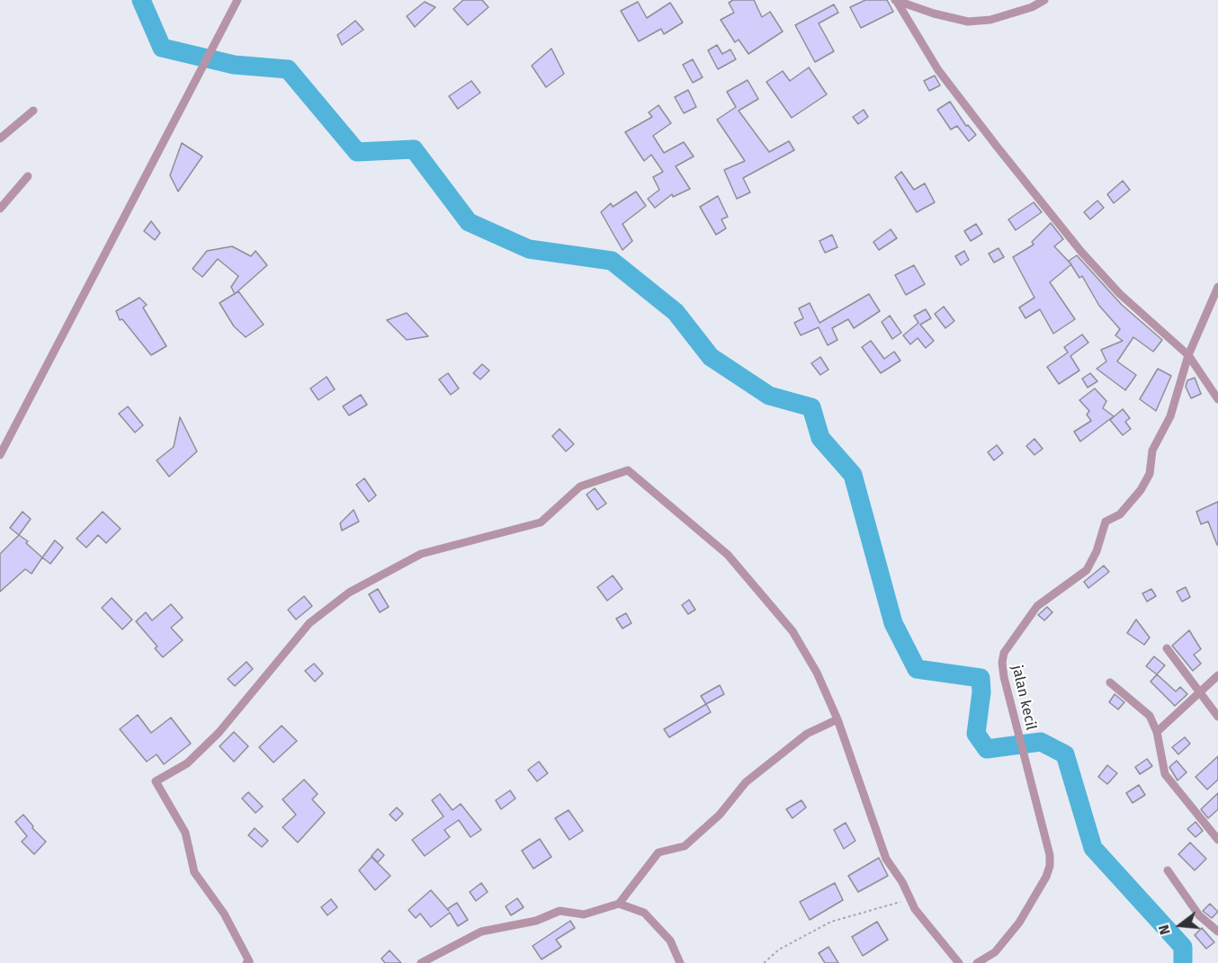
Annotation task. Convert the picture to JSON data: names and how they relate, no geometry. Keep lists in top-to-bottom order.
{
  "streets": {
    "street": ["jalan kecil"]
  },
  "north": "left"
}
